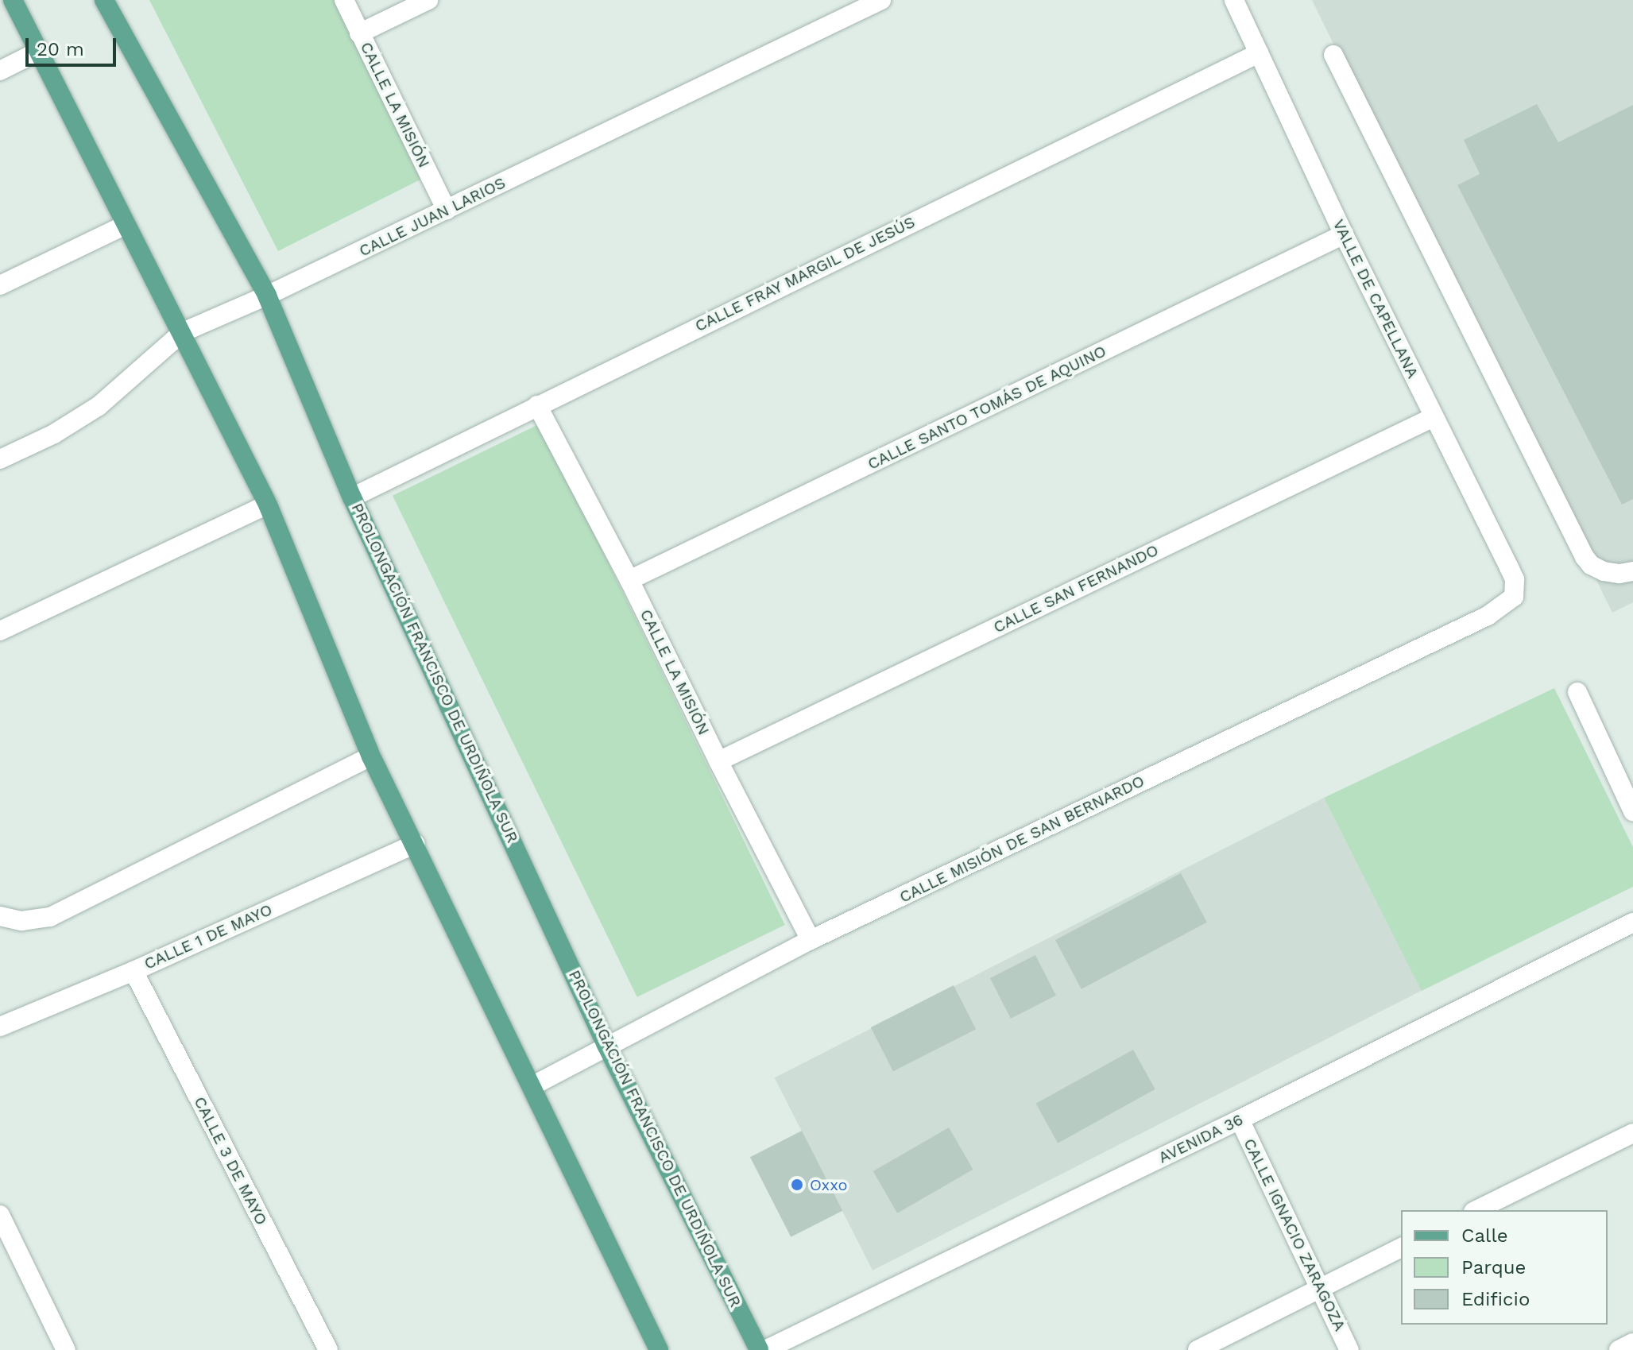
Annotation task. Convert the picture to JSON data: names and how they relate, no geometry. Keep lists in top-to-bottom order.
{
  "streets": {
    "main road": ["PROLONGACIÓN FRANCISCO DE URDIÑOLA SUR"],
    "street": [
      "CALLE LA MISIÓN",
      "CALLE JUAN LARIOS",
      "CALLE FRAY MARGIL DE JESÚS",
      "VALLE DE CAPELLANA",
      "CALLE SANTO TOMÁS DE AQUINO",
      "CALLE SAN FERNANDO",
      "CALLE MISIÓN DE SAN BERNARDO",
      "CALLE 1 DE MAYO",
      "AVENIDA 36",
      "CALLE 3 DE MAYO",
      "CALLE IGNACIO ZARAGOZA"
    ]
  },
  "crossings": [
    ["CALLE LA MISIÓN", "CALLE JUAN LARIOS"],
    ["CALLE LA MISIÓN", "CALLE FRAY MARGIL DE JESÚS"],
    ["CALLE LA MISIÓN", "CALLE SANTO TOMÁS DE AQUINO"],
    ["CALLE LA MISIÓN", "CALLE SAN FERNANDO"],
    ["CALLE LA MISIÓN", "CALLE MISIÓN DE SAN BERNARDO"],
    ["CALLE JUAN LARIOS", "PROLONGACIÓN FRANCISCO DE URDIÑOLA SUR"],
    ["CALLE FRAY MARGIL DE JESÚS", "VALLE DE CAPELLANA"],
    ["CALLE FRAY MARGIL DE JESÚS", "PROLONGACIÓN FRANCISCO DE URDIÑOLA SUR"],
    ["VALLE DE CAPELLANA", "CALLE SANTO TOMÁS DE AQUINO"],
    ["VALLE DE CAPELLANA", "CALLE SAN FERNANDO"],
    ["VALLE DE CAPELLANA", "CALLE MISIÓN DE SAN BERNARDO"],
    ["PROLONGACIÓN FRANCISCO DE URDIÑOLA SUR", "CALLE MISIÓN DE SAN BERNARDO"],
    ["CALLE 1 DE MAYO", "CALLE 3 DE MAYO"],
    ["AVENIDA 36", "CALLE IGNACIO ZARAGOZA"]
  ],
  "places": ["Oxxo"],
  "legend": ["Calle", "Parque", "Edificio"],
  "scale_bar": "20 m"
}
